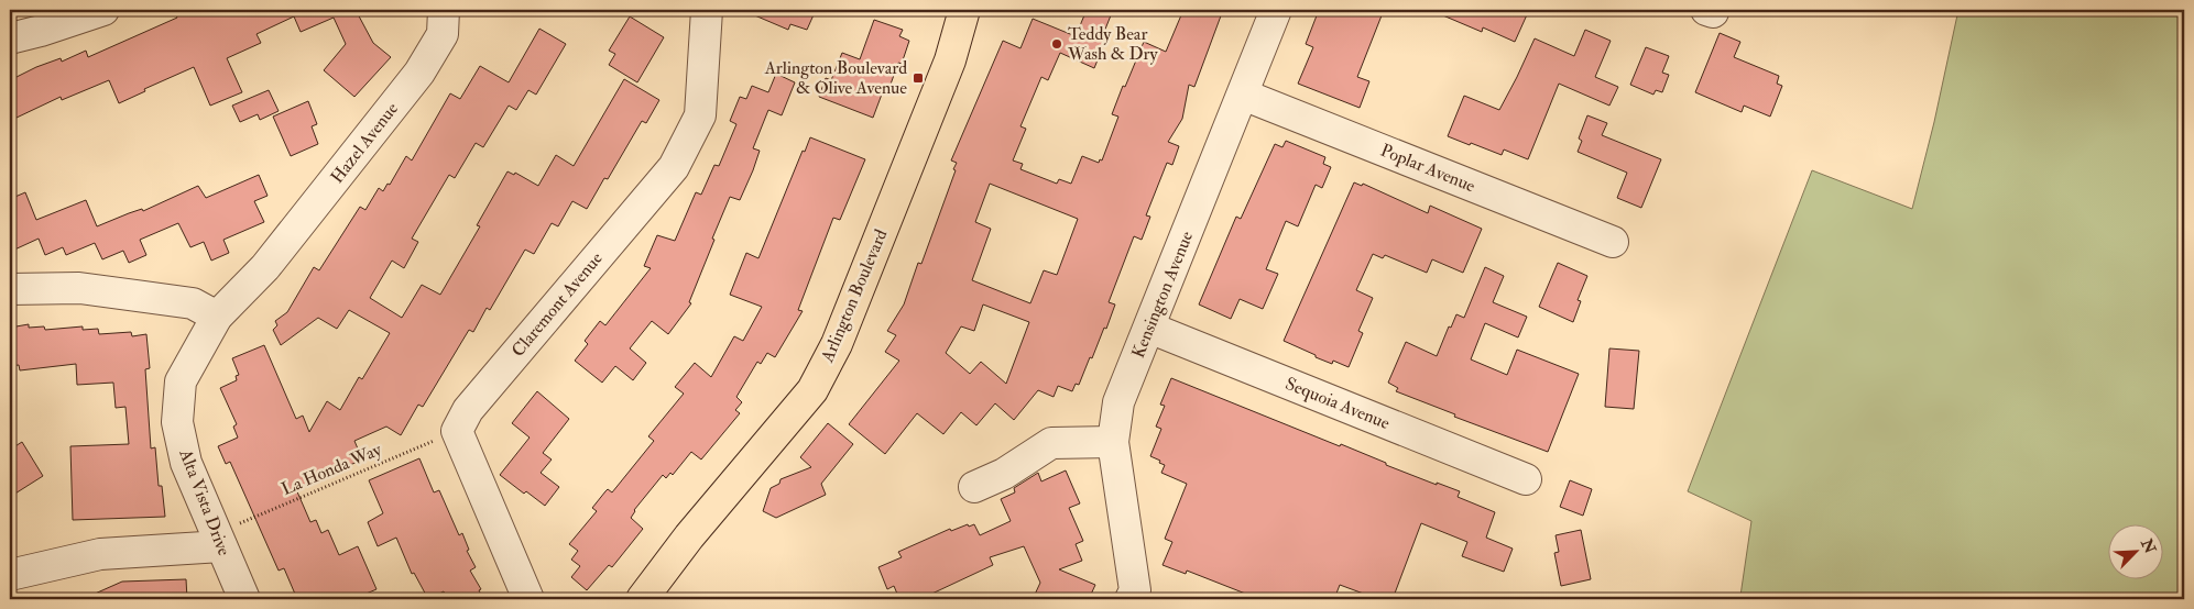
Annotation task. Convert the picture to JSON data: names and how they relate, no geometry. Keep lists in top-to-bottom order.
{
  "streets": {
    "main road": ["Arlington Boulevard"],
    "street": [
      "Hazel Avenue",
      "Poplar Avenue",
      "Kensington Avenue",
      "Claremont Avenue",
      "Sequoia Avenue",
      "Alta Vista Drive"
    ],
    "path": ["La Honda Way"]
  },
  "crossings": [
    ["Hazel Avenue", "Alta Vista Drive"],
    ["Poplar Avenue", "Kensington Avenue"],
    ["Kensington Avenue", "Sequoia Avenue"],
    ["Claremont Avenue", "La Honda Way"],
    ["La Honda Way", "Alta Vista Drive"]
  ],
  "places": {
    "other": ["Teddy Bear Wash & Dry"],
    "transit": ["Arlington Boulevard & Olive Avenue"]
  },
  "north": "top right"
}
